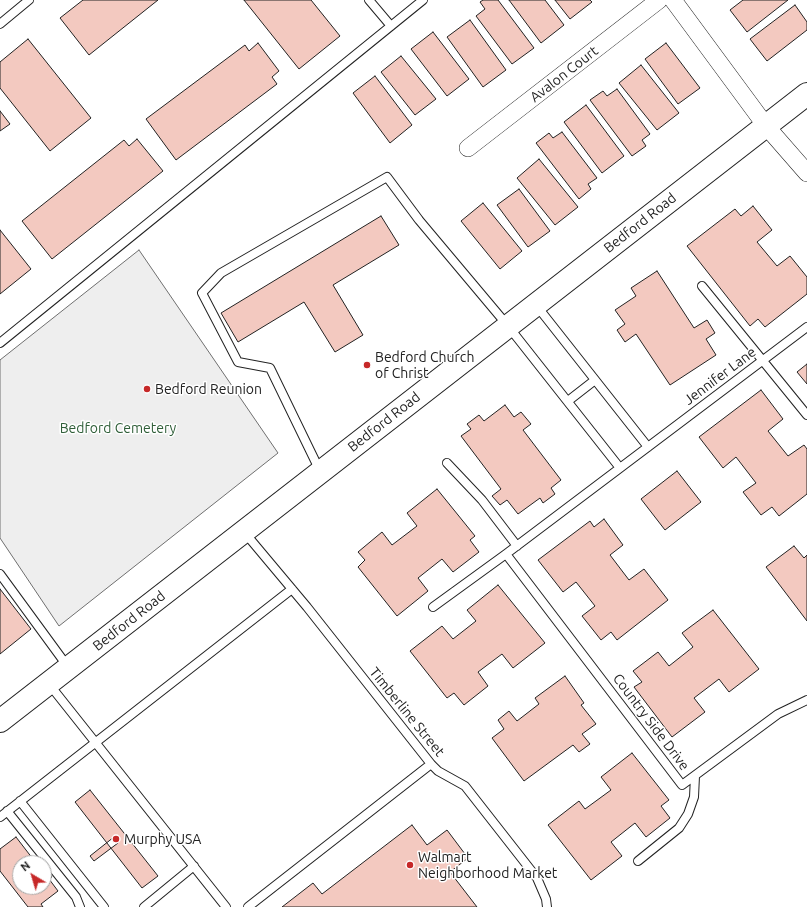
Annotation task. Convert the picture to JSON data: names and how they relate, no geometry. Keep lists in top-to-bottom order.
{
  "streets": {
    "main road": ["Bedford Road"],
    "street": ["Avalon Court"],
    "lane": ["Jennifer Lane", "Timberline Street", "Country Side Drive"]
  },
  "crossings": [
    ["Bedford Road", "Timberline Street"],
    ["Jennifer Lane", "Country Side Drive"]
  ],
  "parks": ["Bedford Cemetery"],
  "places": [
    "Bedford Church of Christ",
    "Bedford Reunion",
    "Murphy USA",
    "Walmart Neighborhood Market"
  ],
  "north": "top left"
}
